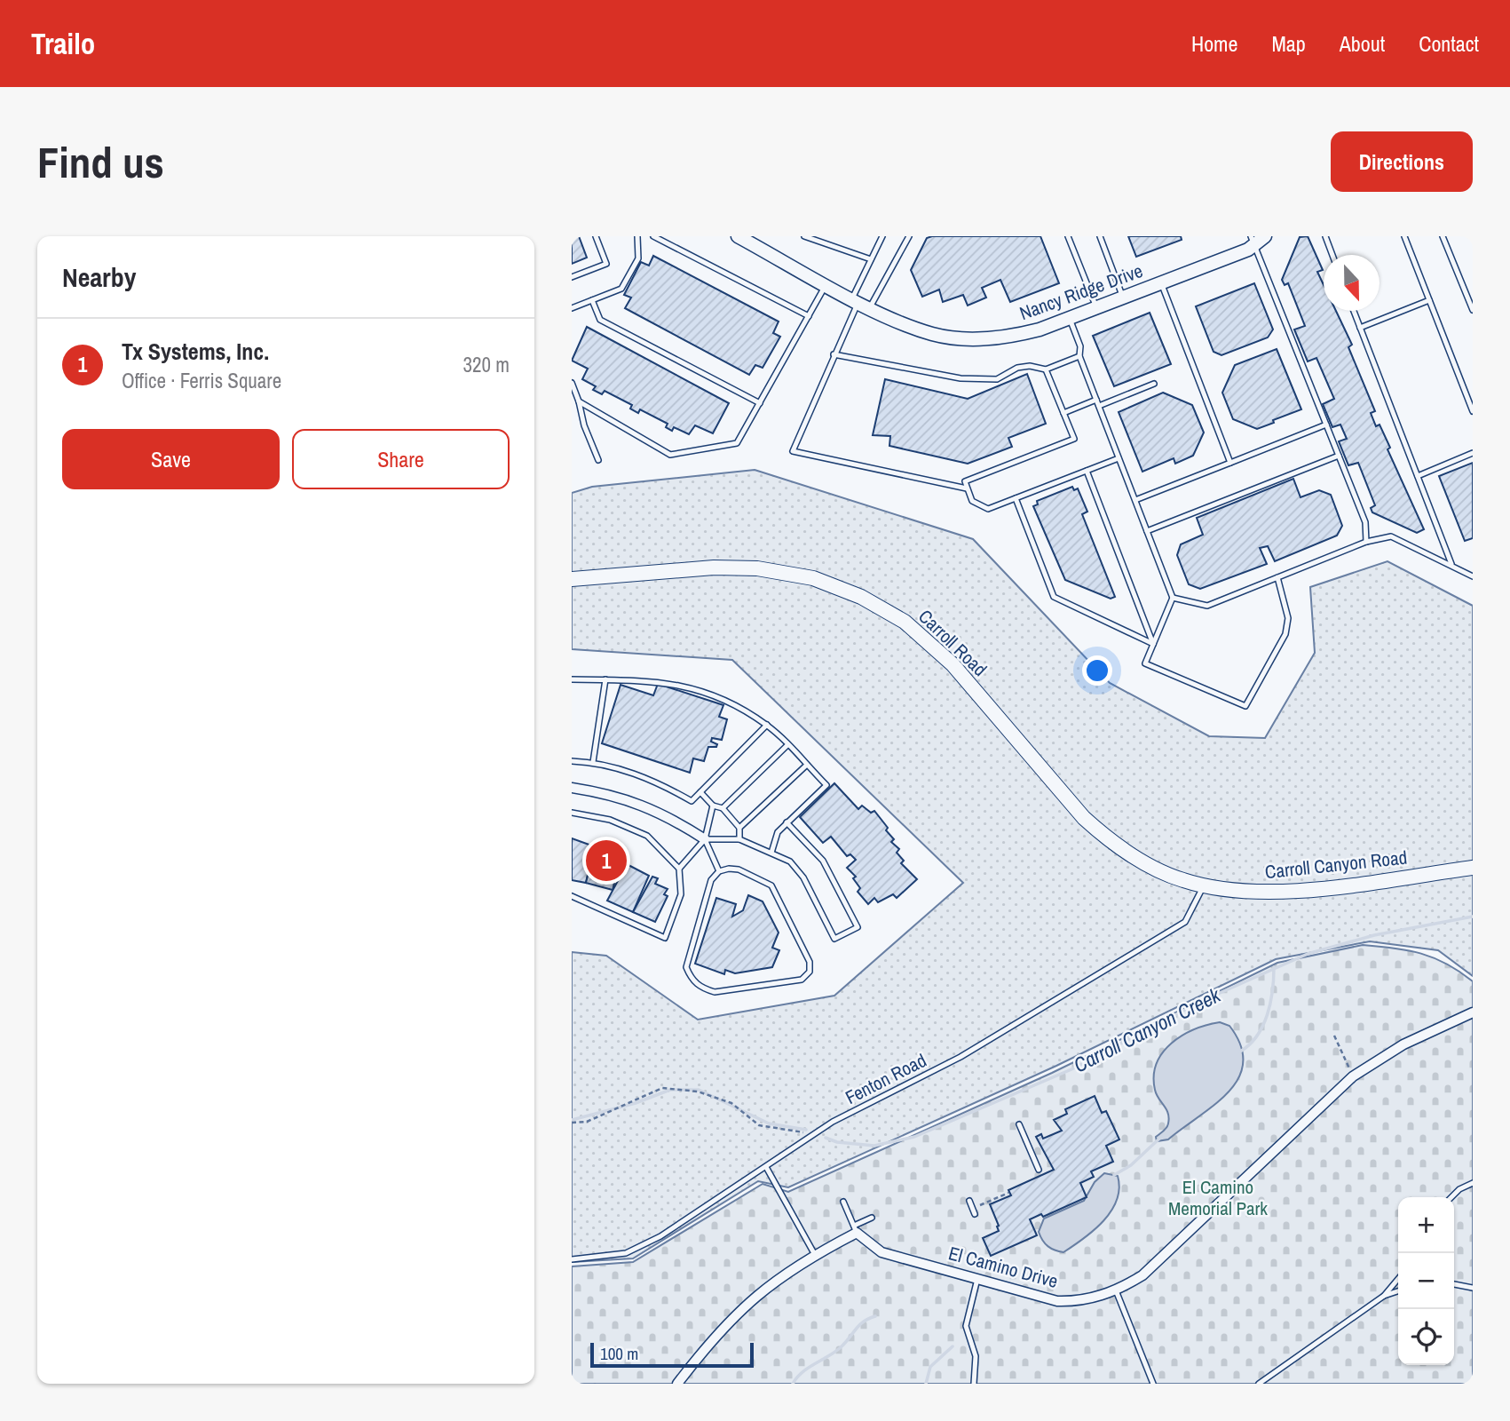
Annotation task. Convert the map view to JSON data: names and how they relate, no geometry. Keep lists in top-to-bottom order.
{
  "streets": {
    "main road": ["Carroll Road", "Carroll Canyon Road"],
    "street": ["Nancy Ridge Drive", "El Camino Drive"],
    "lane": ["Fenton Road"]
  },
  "crossings": [
    ["Carroll Road", "Carroll Canyon Road"],
    ["Carroll Road", "Fenton Road"],
    ["Carroll Canyon Road", "Fenton Road"]
  ],
  "water": ["Carroll Canyon Creek"],
  "parks": ["El Camino Memorial Park"],
  "scale_bar": "100 m",
  "north": "bottom",
  "page": {
    "header": "Trailo",
    "nav": [
      "Home",
      "Map",
      "About",
      "Contact"
    ],
    "buttons": [
      "Directions",
      ["Save", "Share"]
    ],
    "title": "Find us",
    "heading": "Nearby",
    "list": [
      {
        "mark": "1",
        "name": "Tx Systems, Inc.",
        "note": "Office · Ferris Square",
        "value": "320 m"
      }
    ],
    "pins": "1",
    "map_buttons": ["+", "−"],
    "scale": "100 m"
  }
}
